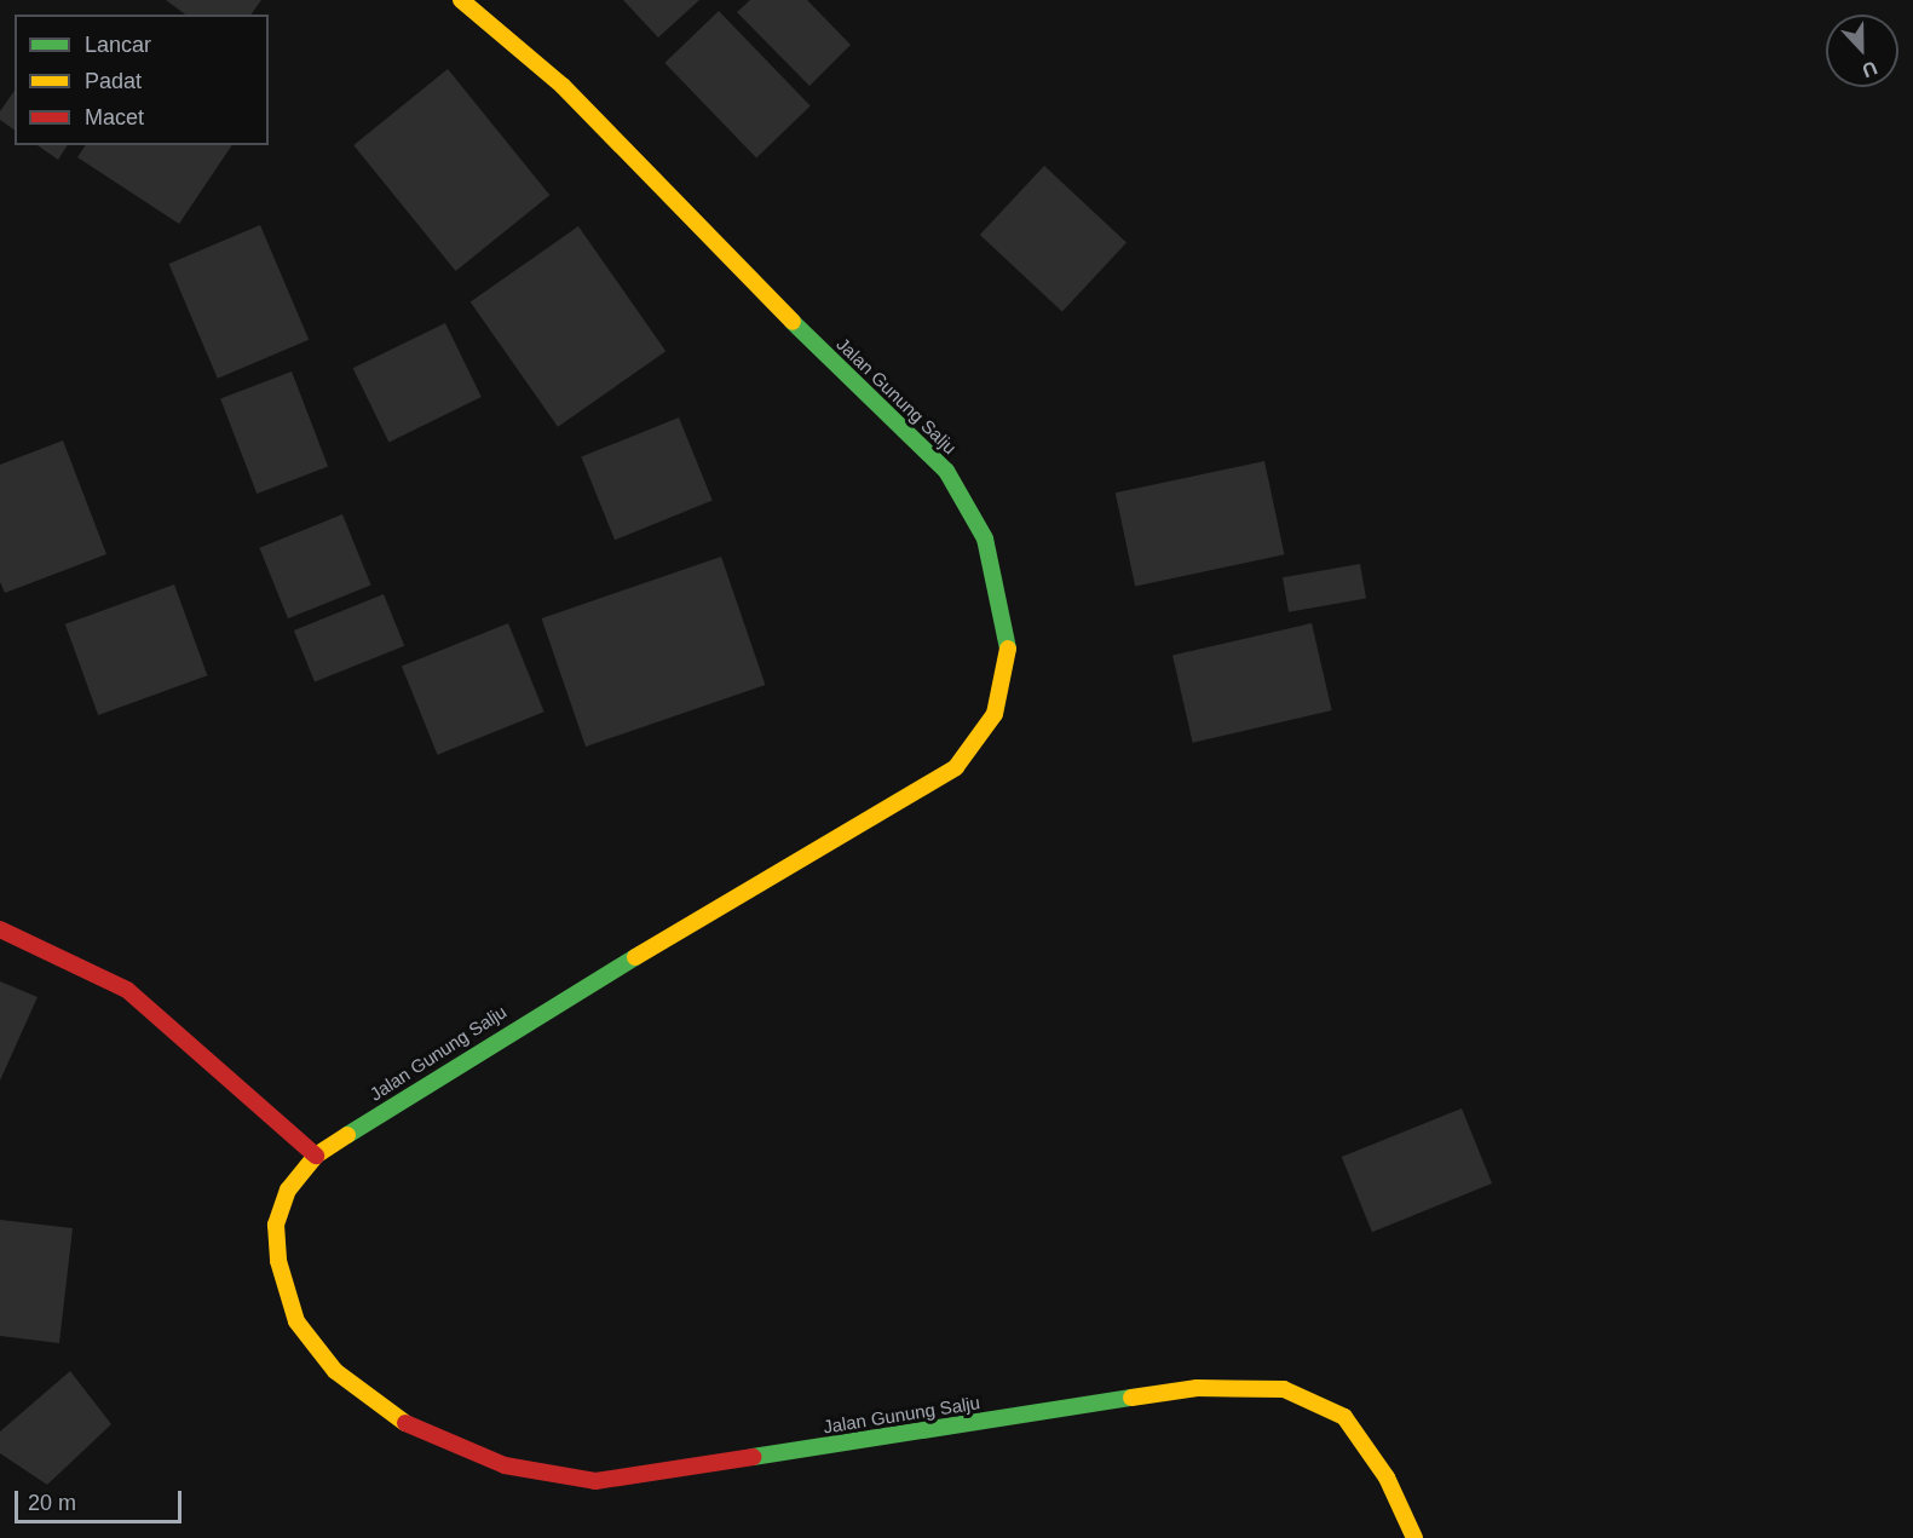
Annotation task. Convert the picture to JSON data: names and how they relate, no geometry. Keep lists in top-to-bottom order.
{
  "streets": {
    "main road": ["Jalan Gunung Salju"]
  },
  "legend": ["Lancar", "Padat", "Macet"],
  "scale_bar": "20 m",
  "north": "bottom"
}
